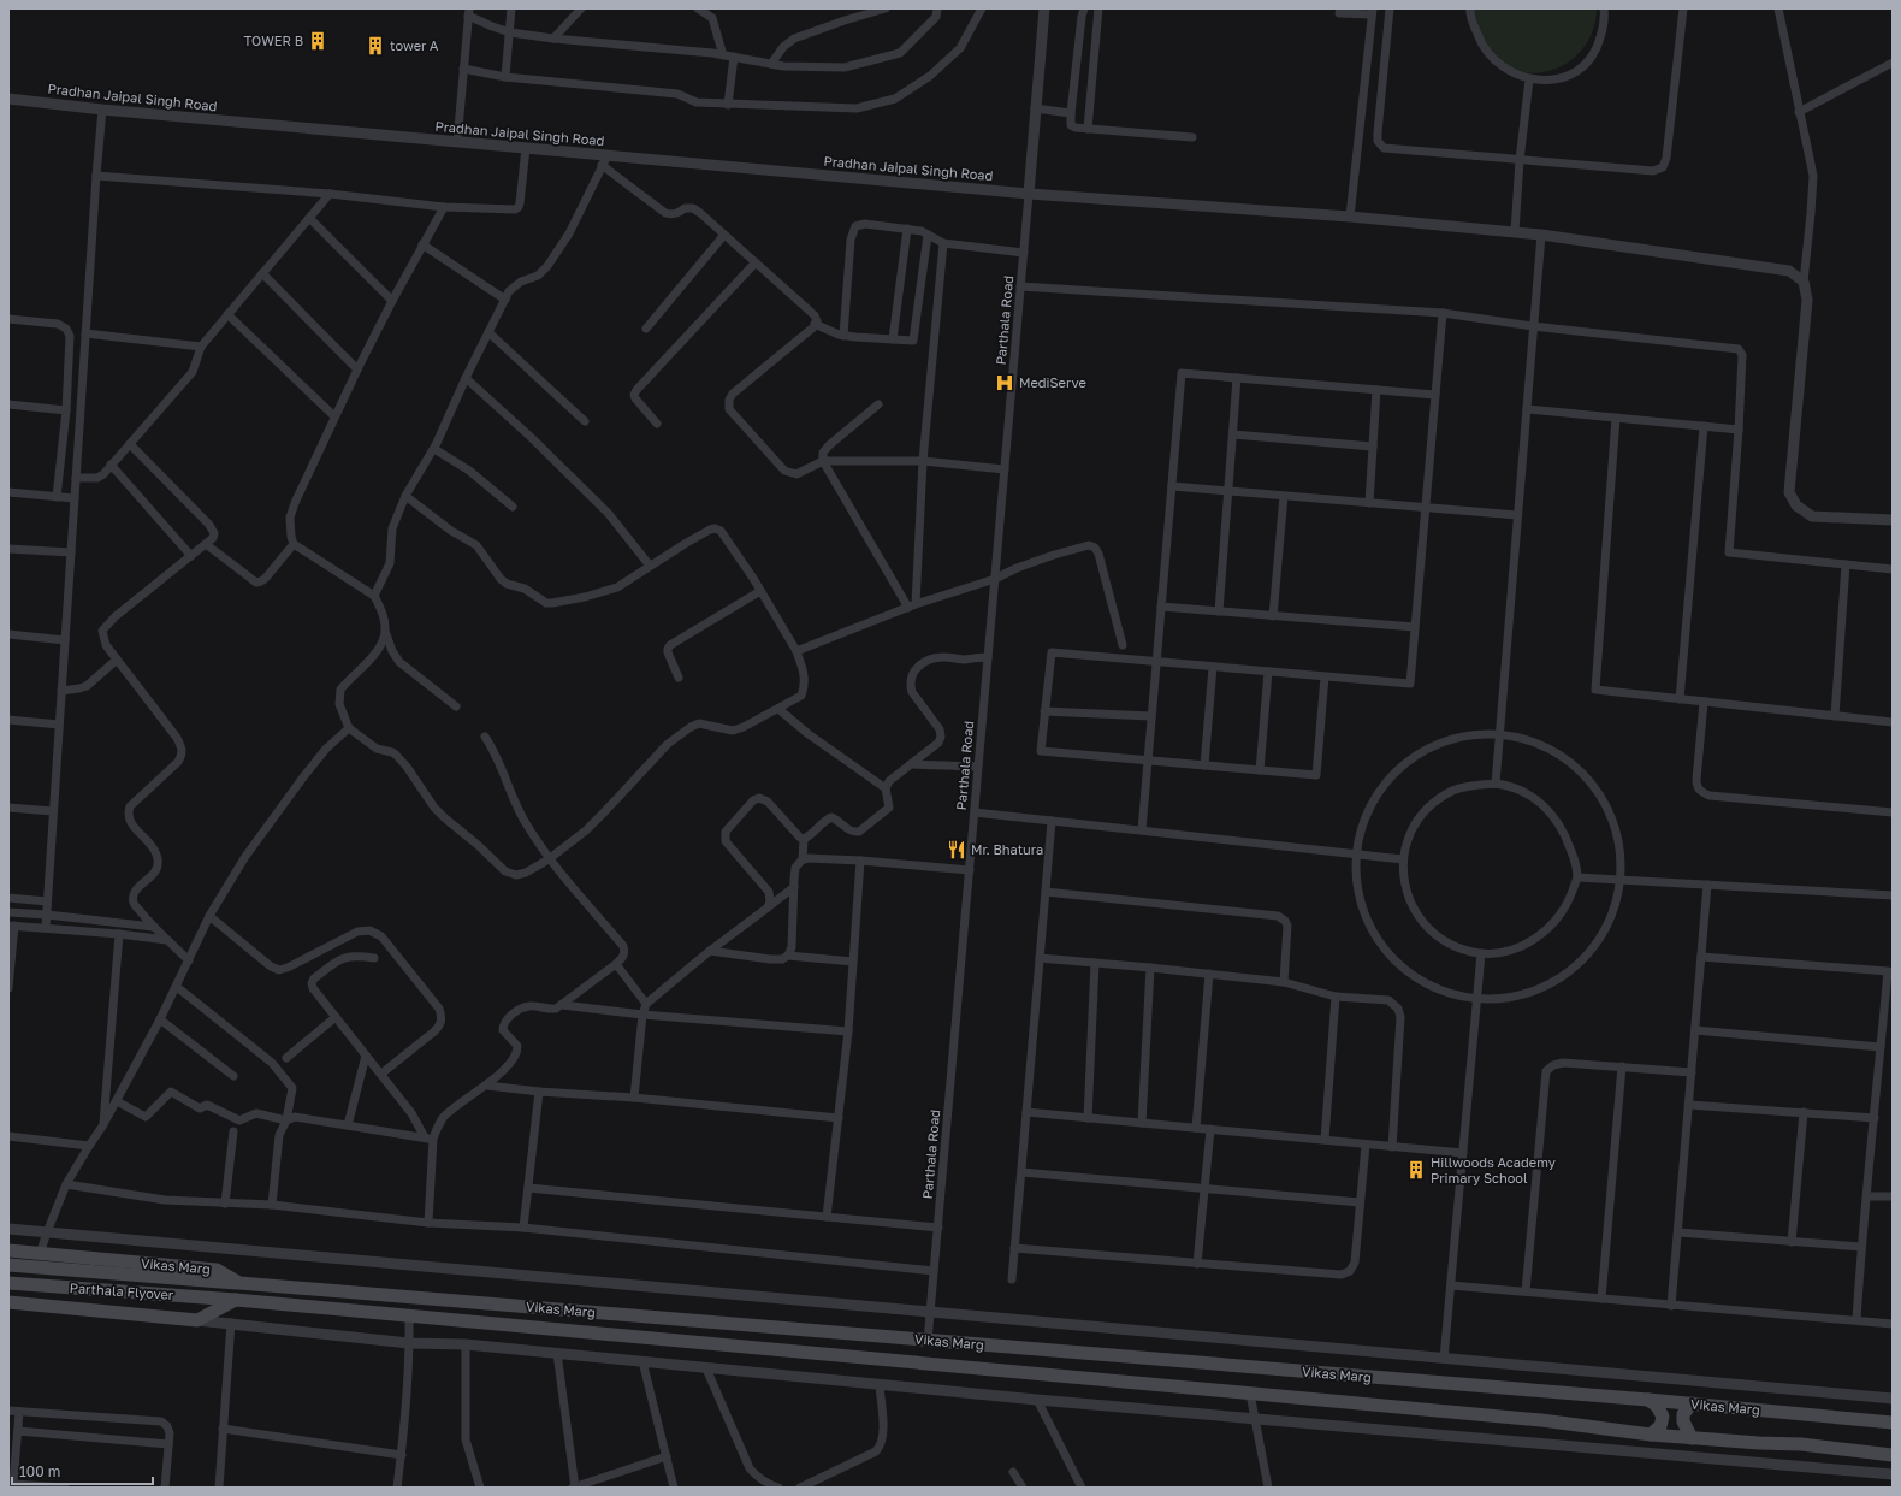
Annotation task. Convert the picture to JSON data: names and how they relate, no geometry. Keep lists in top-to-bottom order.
{
  "streets": {
    "main road": ["Vikas Marg", "Parthala Flyover"],
    "street": ["Pradhan Jaipal Singh Road", "Parthala Road"]
  },
  "crossings": [
    ["Pradhan Jaipal Singh Road", "Parthala Road"],
    ["Parthala Road", "Vikas Marg"],
    ["Vikas Marg", "Parthala Flyover"]
  ],
  "places": {
    "building": ["TOWER B", "tower A", "Hillwoods Academy Primary School"],
    "hospital": ["MediServe"],
    "restaurant": ["Mr. Bhatura"]
  },
  "scale_bar": "100 m"
}
